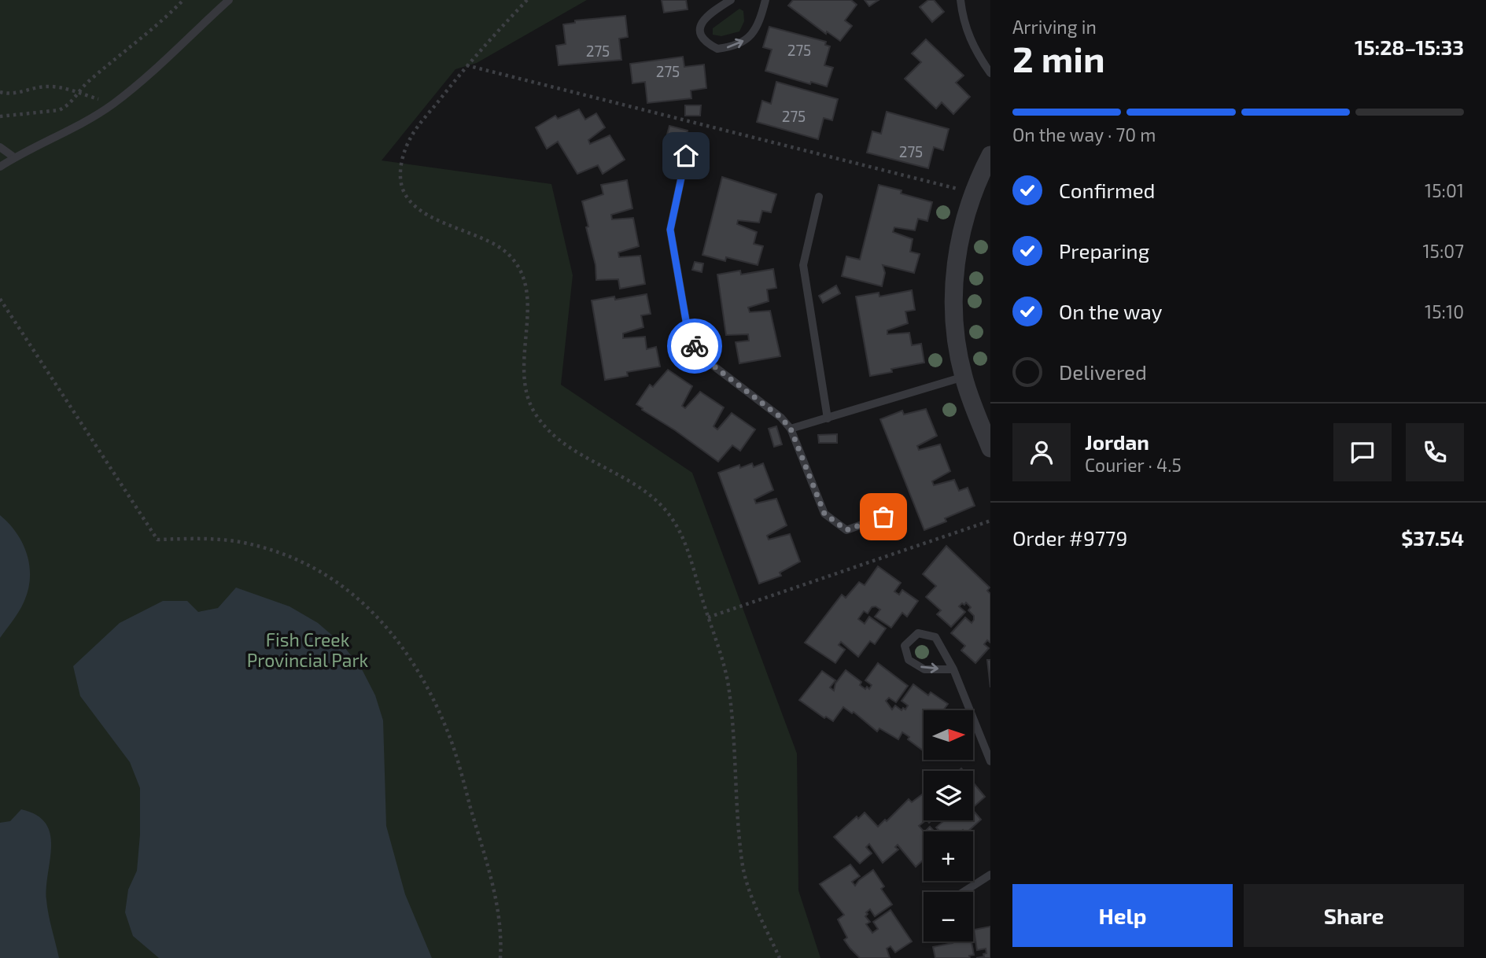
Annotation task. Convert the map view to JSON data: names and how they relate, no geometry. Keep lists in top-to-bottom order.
{
  "parks": ["Fish Creek Provincial Park"],
  "house_numbers": [
    "275",
    "275",
    "275",
    "275",
    "275"
  ],
  "north": "right",
  "page": {
    "heading": ["2 min", "Arriving in", "15:28–15:33"],
    "panel": [
      "Jordan",
      "Courier · 4.5",
      "Order #9779",
      "$37.54"
    ],
    "bar": "On the way · 70 m",
    "list": [
      ["Confirmed", "15:01"],
      ["Preparing", "15:07"],
      ["On the way", "15:10"],
      "Delivered"
    ],
    "map_buttons": ["+", "−"],
    "buttons": ["Help", "Share"]
  }
}
